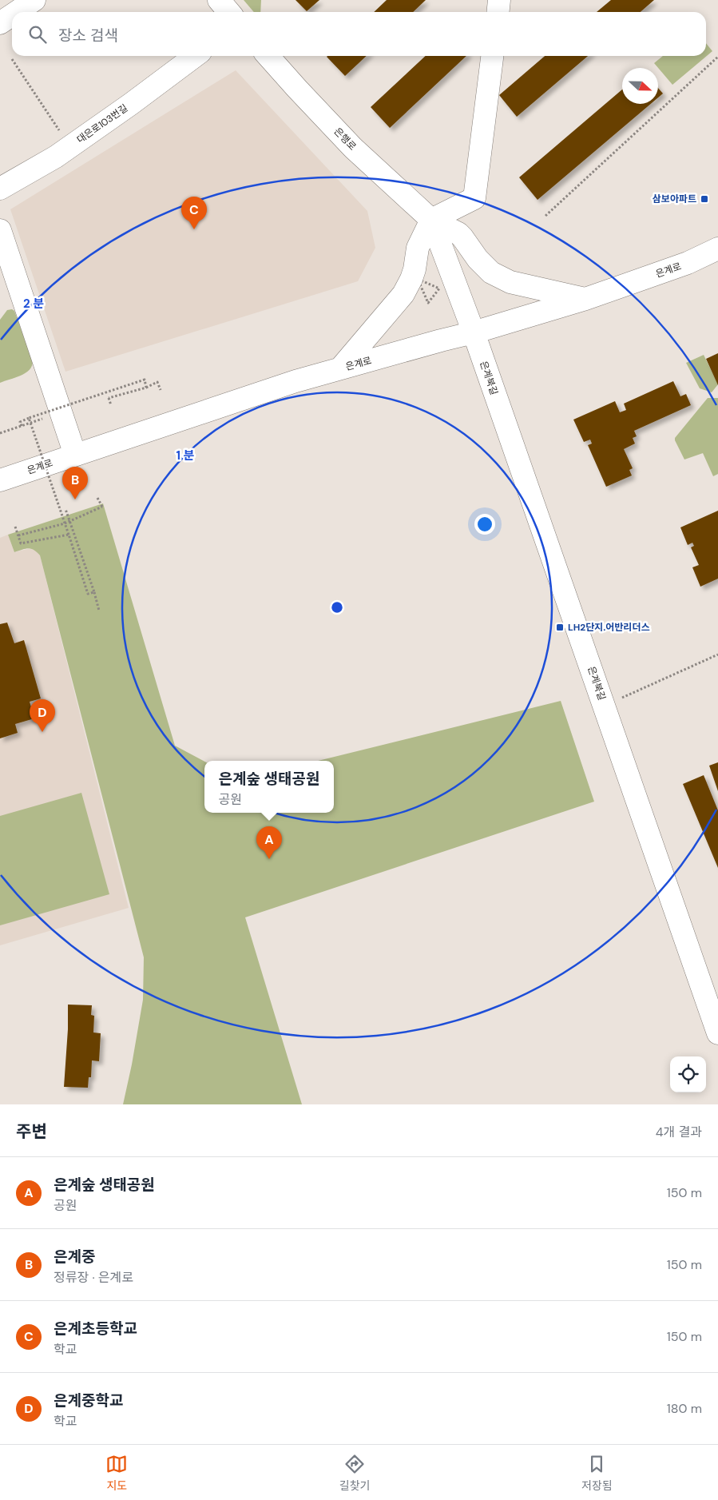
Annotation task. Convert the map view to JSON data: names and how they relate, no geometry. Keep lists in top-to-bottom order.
{
  "streets": {
    "street": [
      "대은로103번길",
      "은행로",
      "은계로",
      "은계북길"
    ]
  },
  "crossings": [
    ["은행로", "은계북길"],
    ["은계로", "은계북길"]
  ],
  "places": {
    "transit": ["삼보아파트", "LH2단지.어반리더스"]
  },
  "north": "right",
  "page": {
    "search": "장소 검색",
    "pins": [
      "C",
      "B",
      "D",
      "A"
    ],
    "popup": ["은계숲 생태공원", "공원"],
    "heading": ["주변", "4개 결과"],
    "list": [
      {
        "mark": "A",
        "name": "은계숲 생태공원",
        "note": "공원",
        "value": "150 m"
      },
      {
        "mark": "B",
        "name": "은계중",
        "note": "정류장 · 은계로",
        "value": "150 m"
      },
      {
        "mark": "C",
        "name": "은계초등학교",
        "note": "학교",
        "value": "150 m"
      },
      {
        "mark": "D",
        "name": "은계중학교",
        "note": "학교",
        "value": "180 m"
      }
    ],
    "nav": ["지도", "길찾기", "저장됨"]
  },
  "rings": ["2 분", "1 분"]
}
